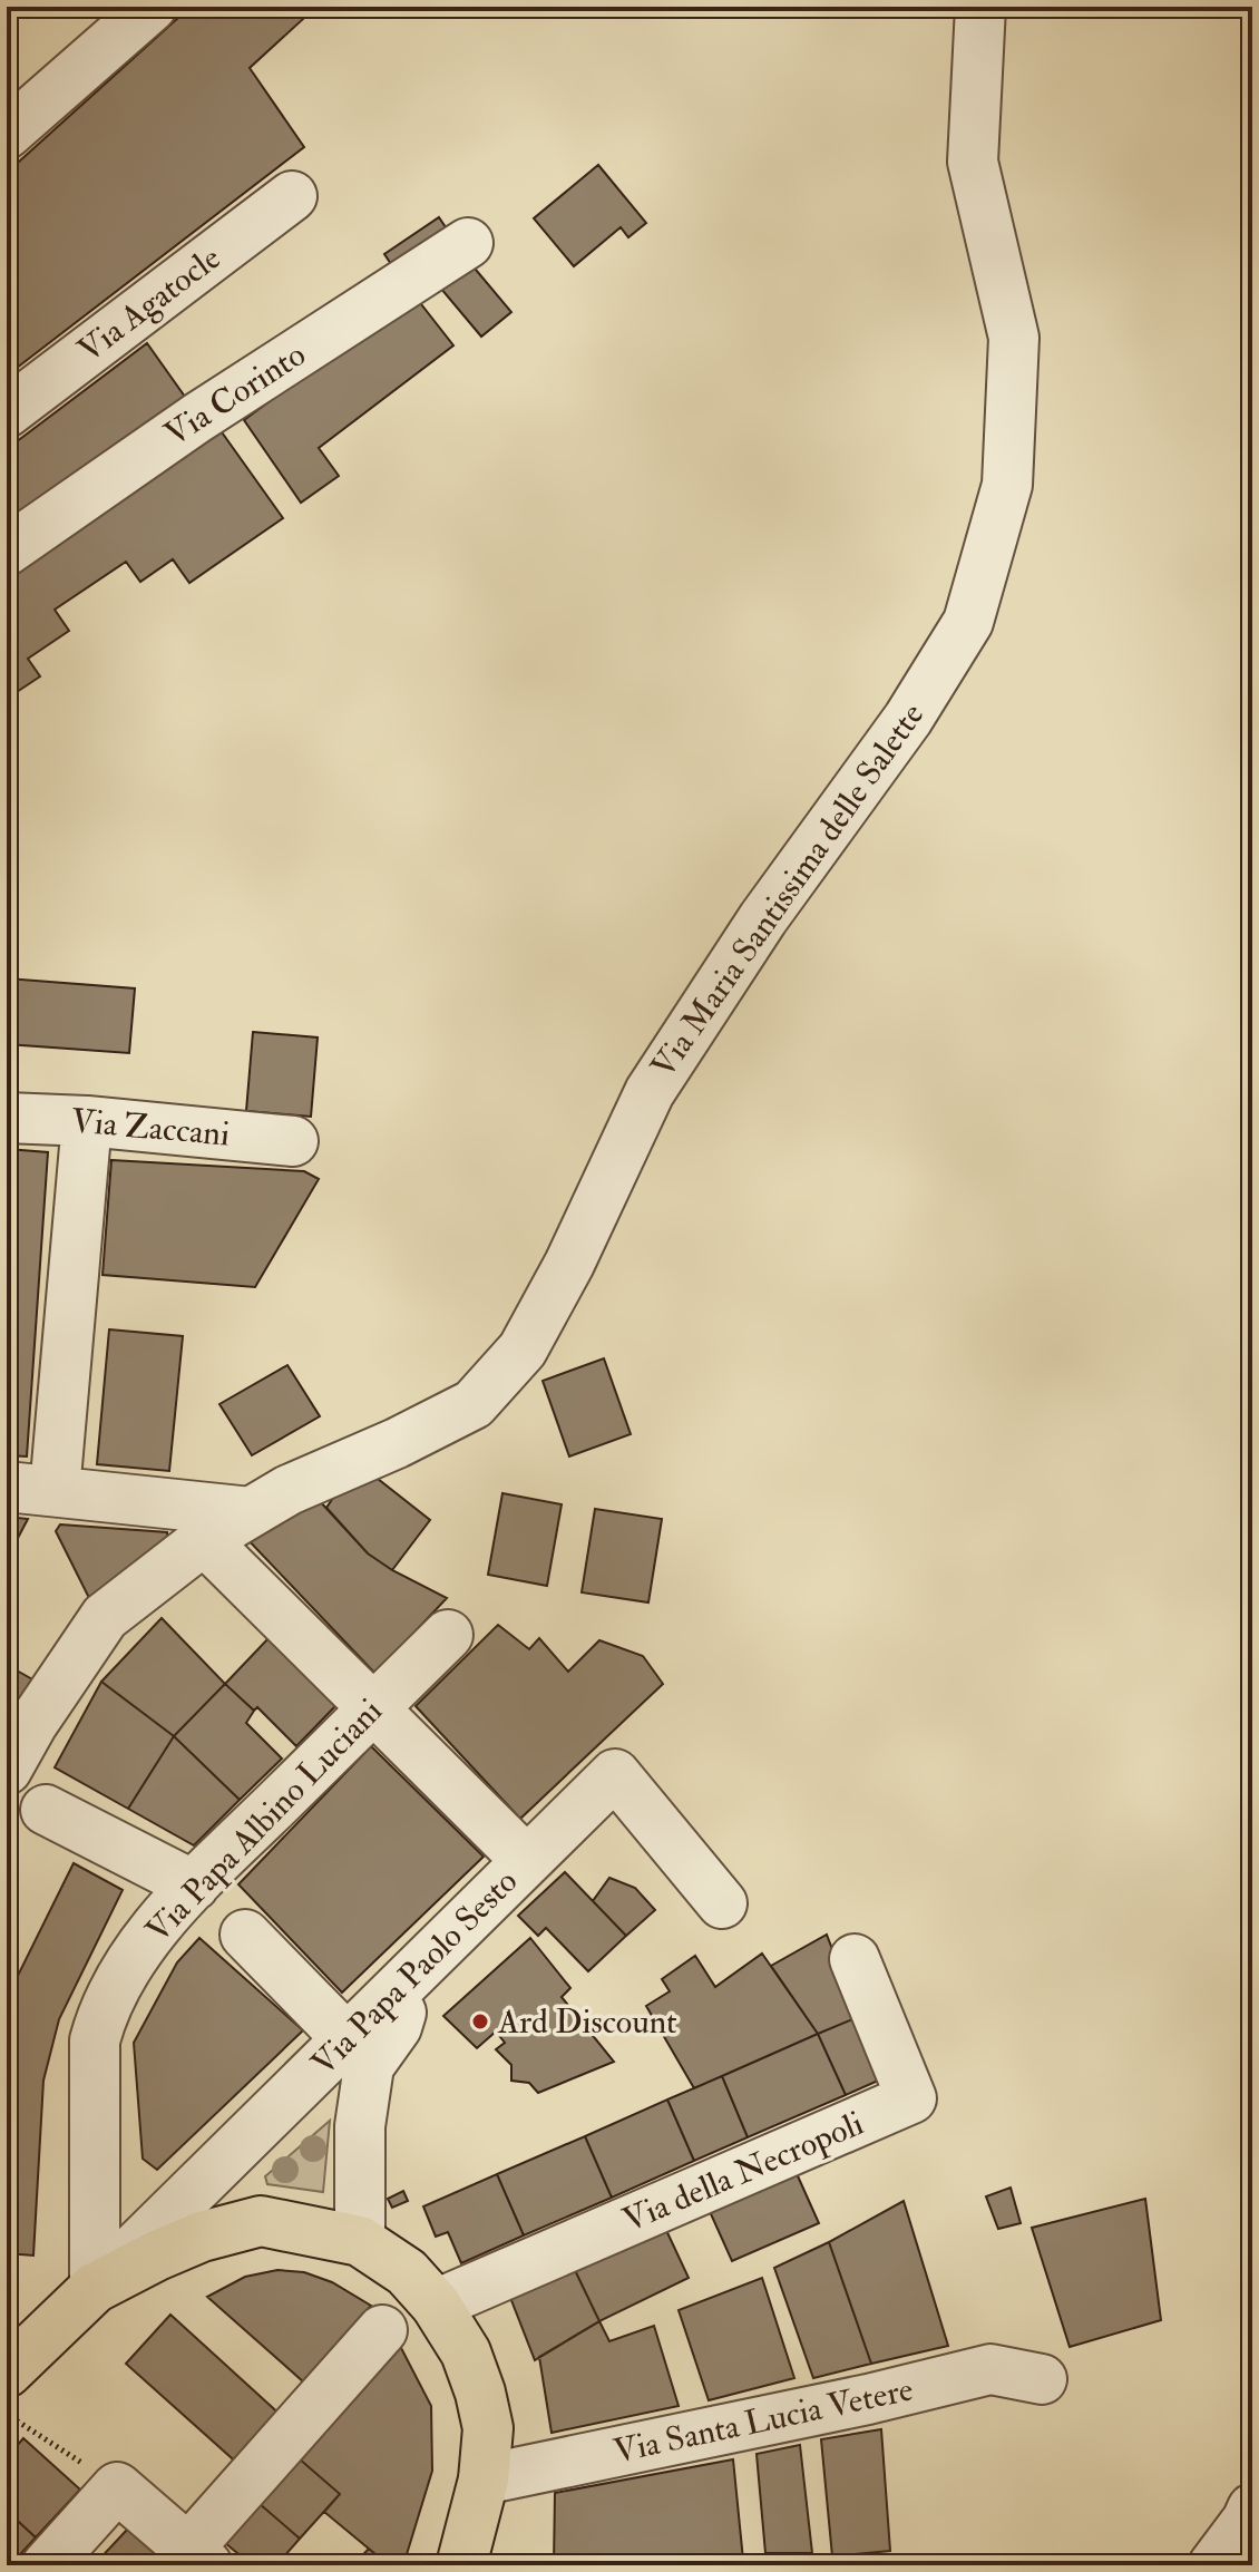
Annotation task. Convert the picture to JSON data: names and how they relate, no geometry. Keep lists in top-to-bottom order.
{
  "streets": {
    "street": [
      "Via Agatocle",
      "Via Corinto",
      "Via Maria Santissima delle Salette",
      "Via Zaccani",
      "Via Papa Albino Luciani",
      "Via Papa Paolo Sesto",
      "Via della Necropoli",
      "Via Santa Lucia Vetere"
    ]
  },
  "crossings": [
    ["Via Papa Albino Luciani", "Via Papa Paolo Sesto"]
  ],
  "places": ["Ard Discount"]
}
